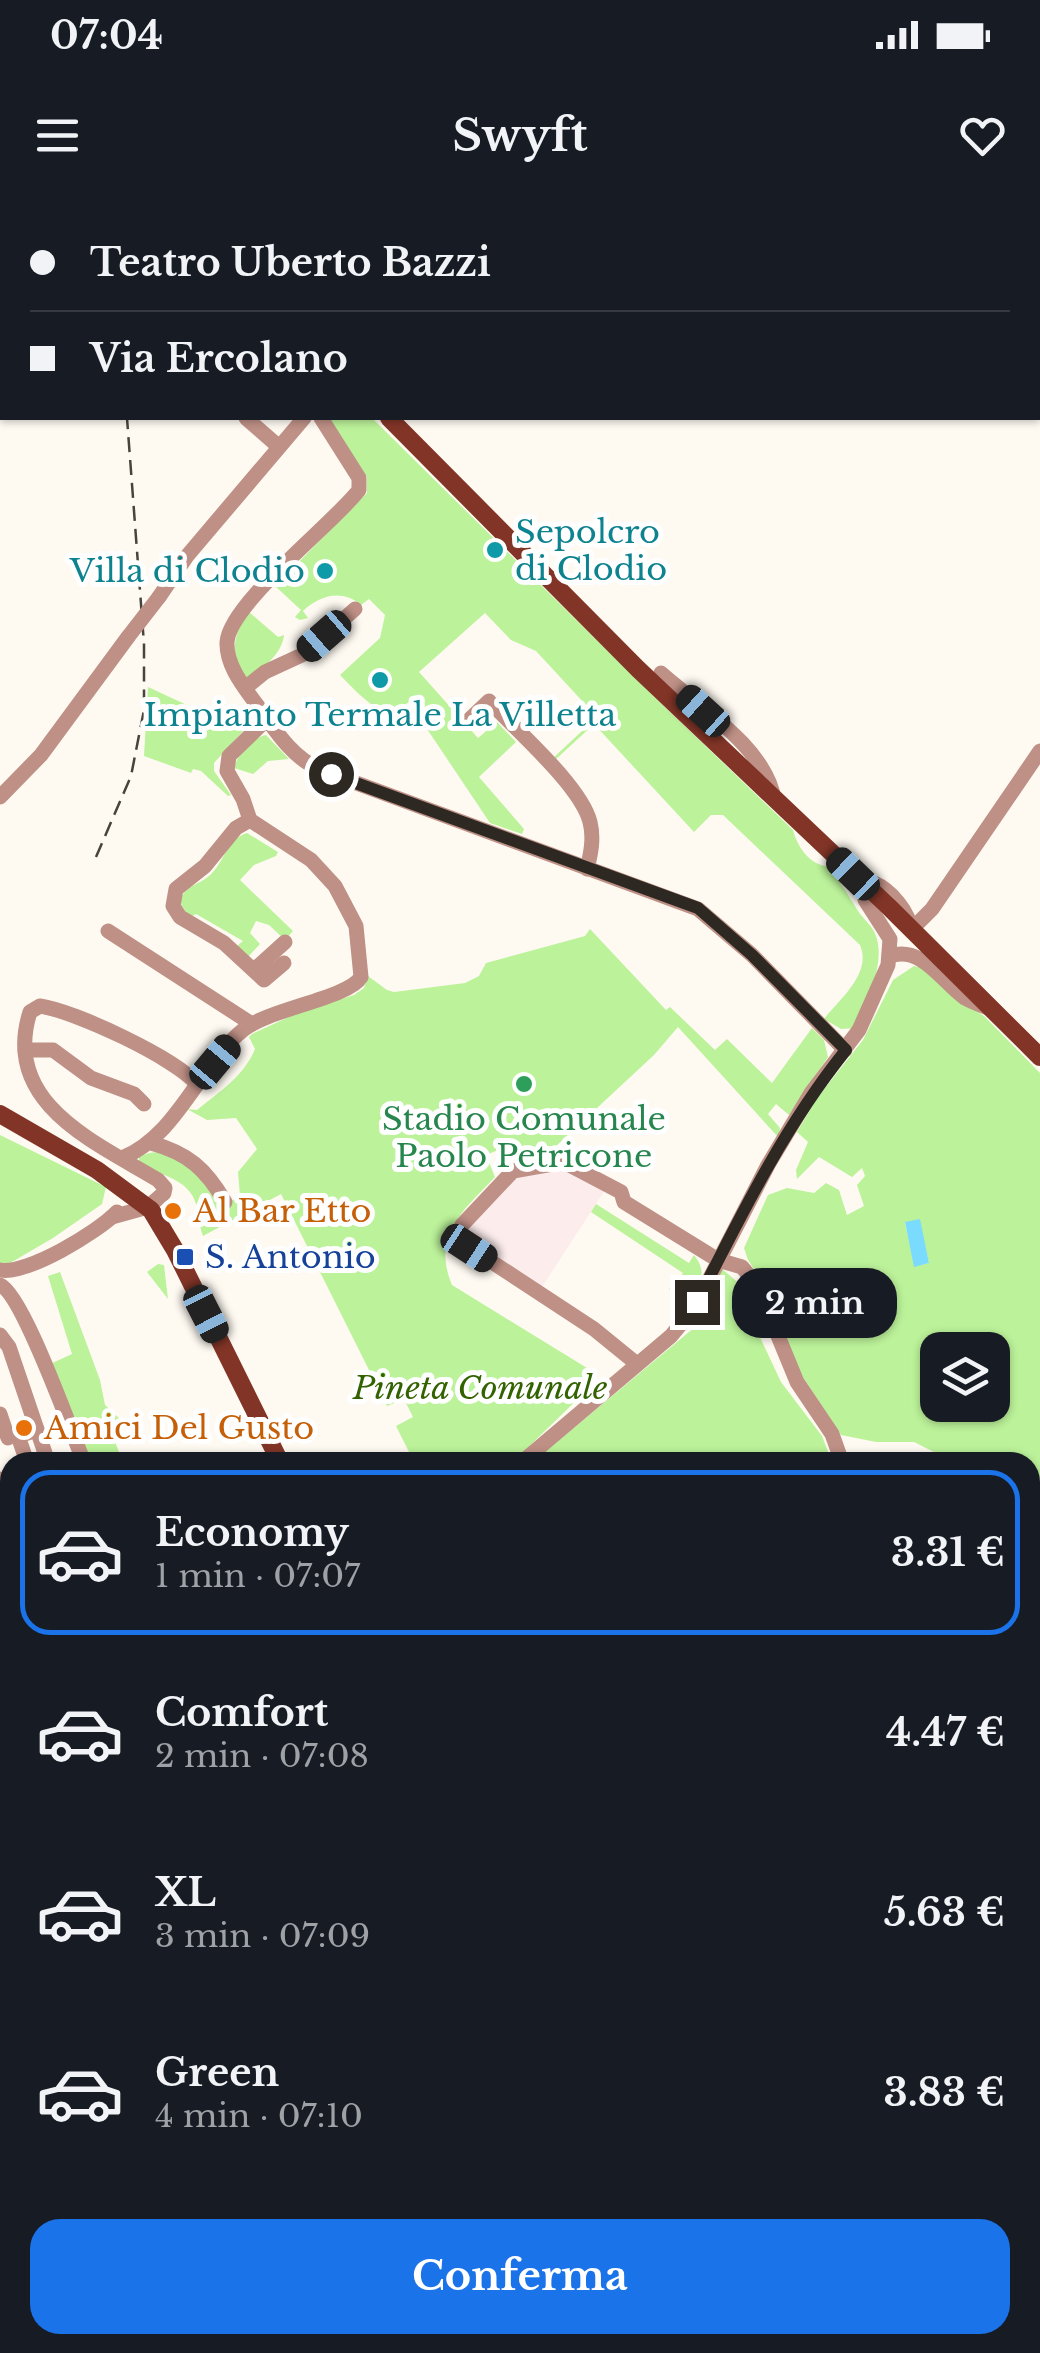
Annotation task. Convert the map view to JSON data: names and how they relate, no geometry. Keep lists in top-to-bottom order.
{
  "parks": ["Pineta Comunale"],
  "places": {
    "other": [
      "Sepolcro di Clodio",
      "Villa di Clodio",
      "Impianto Termale La Villetta",
      "Stadio Comunale Paolo Petricone",
      "Al Bar Etto",
      "Amici Del Gusto"
    ],
    "transit": ["S. Antonio"]
  },
  "page": {
    "status": "07:04",
    "header": "Swyft",
    "banner": ["Teatro Uberto Bazzi", "Via Ercolano"],
    "bubble": "2 min",
    "list": [
      {
        "name": "Economy",
        "note": "1 min · 07:07",
        "value": "3.31 €"
      },
      {
        "name": "Comfort",
        "note": "2 min · 07:08",
        "value": "4.47 €"
      },
      {
        "name": "XL",
        "note": "3 min · 07:09",
        "value": "5.63 €"
      },
      {
        "name": "Green",
        "note": "4 min · 07:10",
        "value": "3.83 €"
      }
    ],
    "buttons": "Conferma"
  }
}
